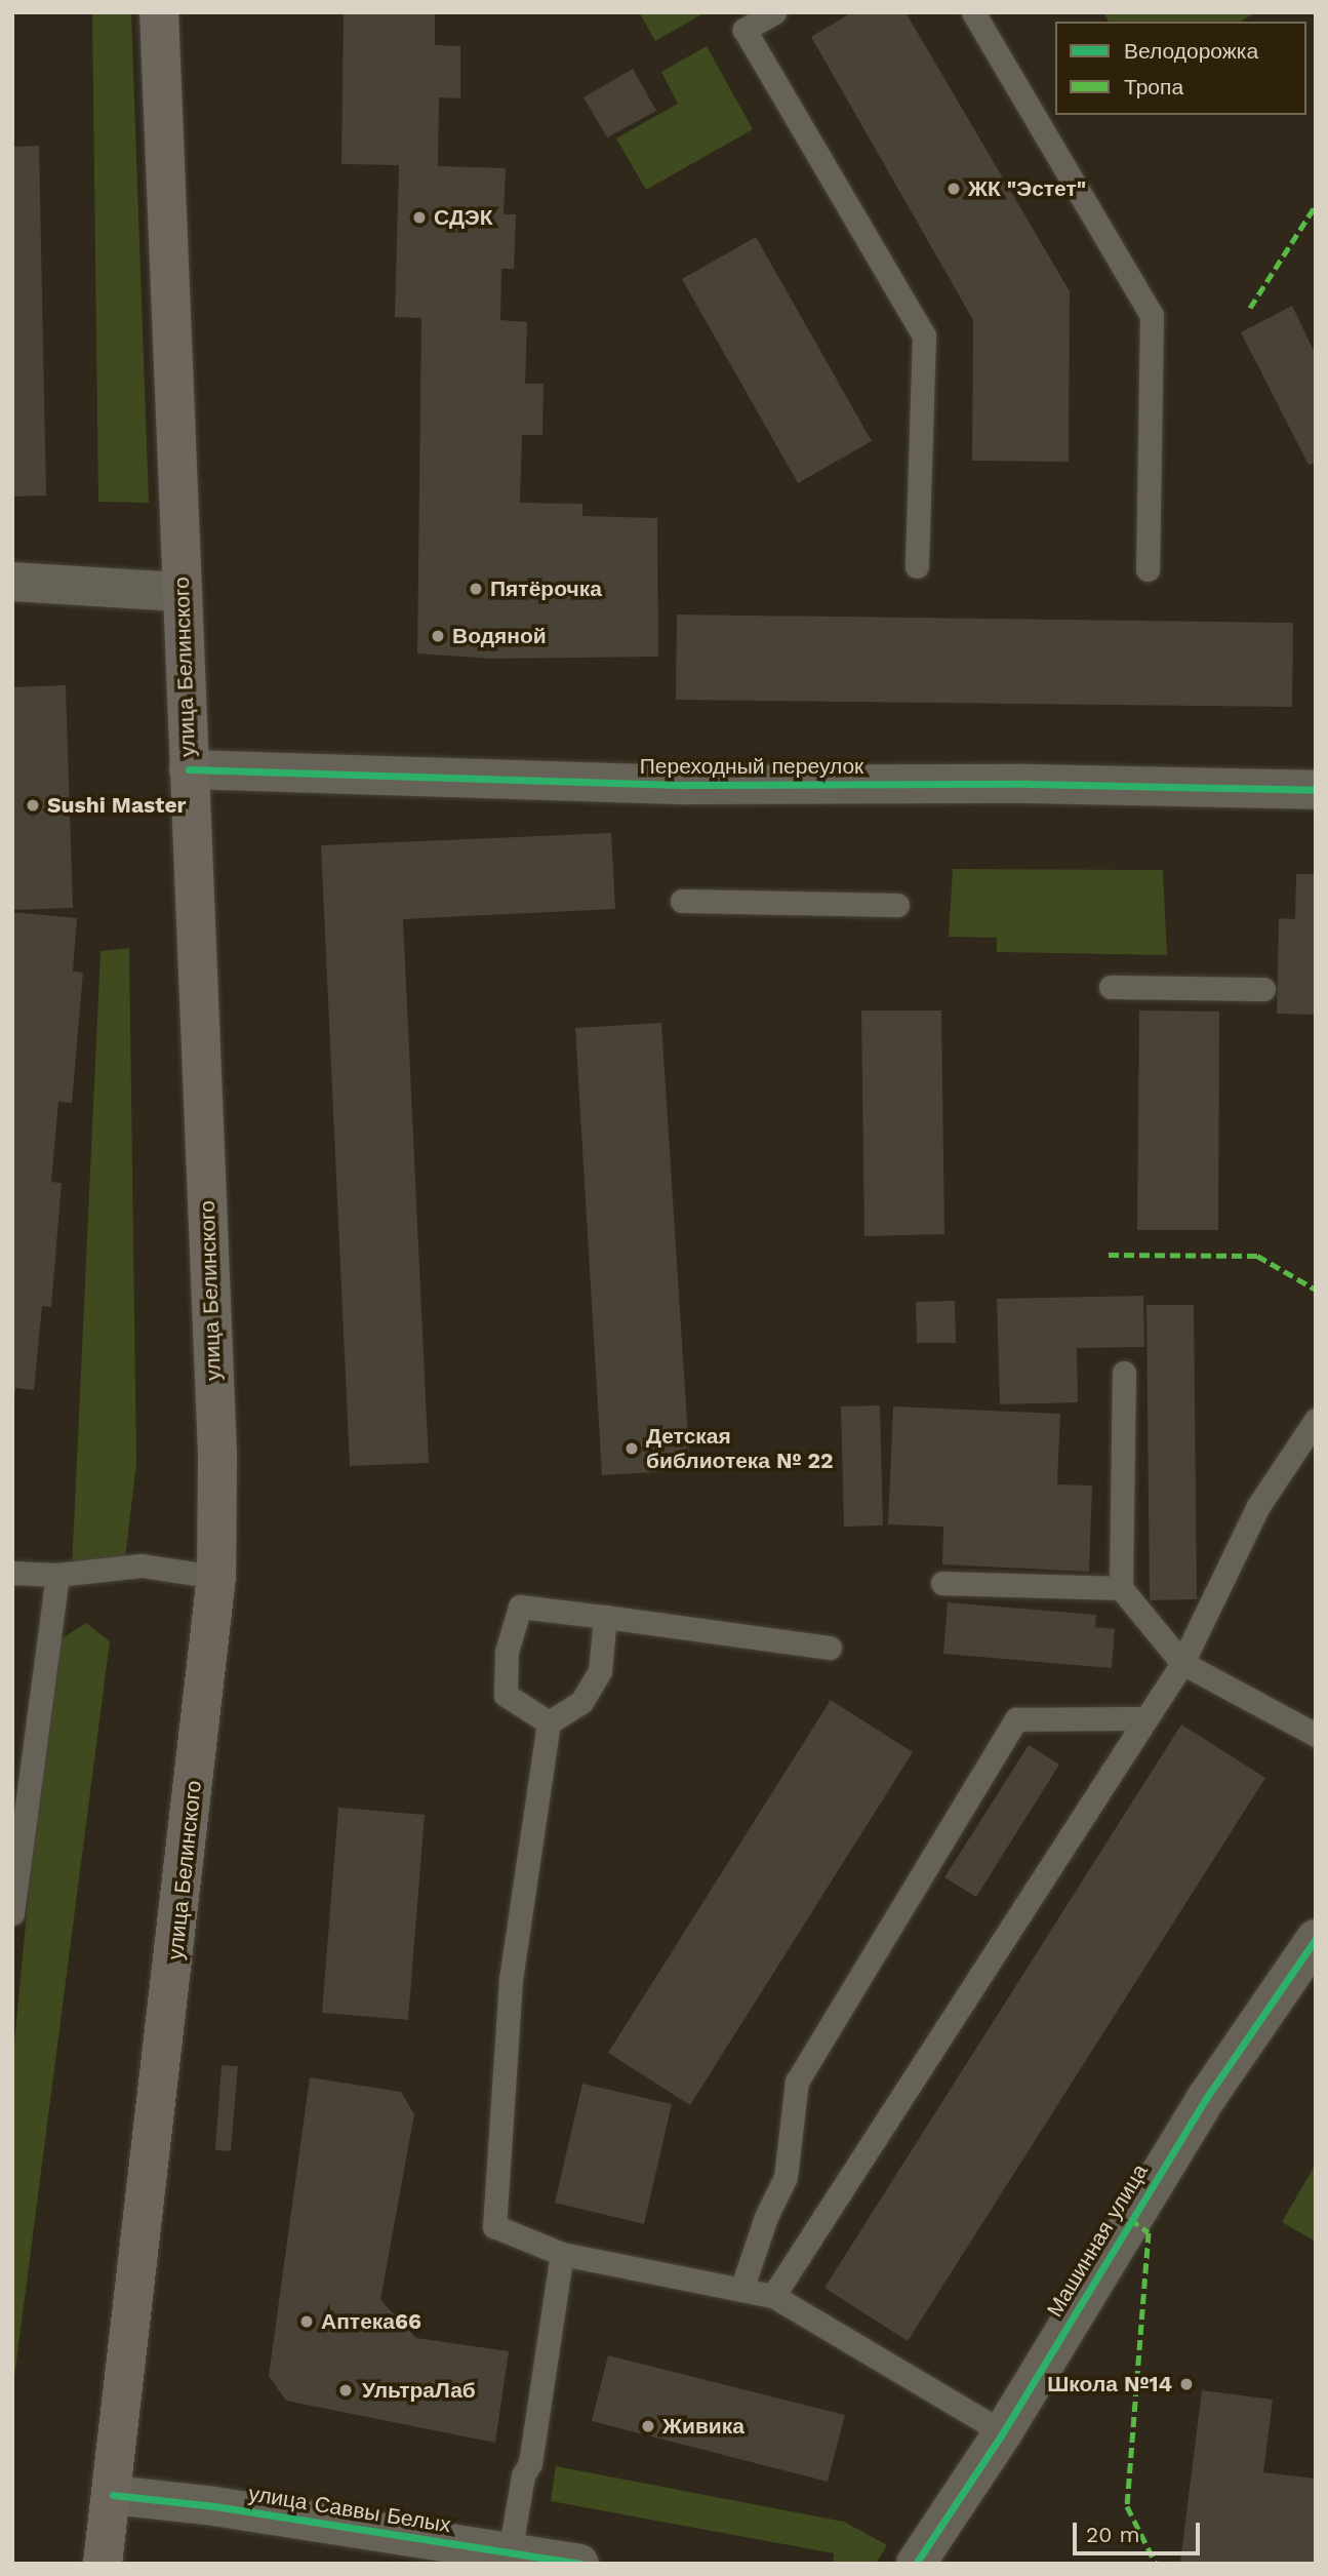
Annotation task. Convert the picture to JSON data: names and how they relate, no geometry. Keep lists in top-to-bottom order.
{
  "streets": {
    "main road": ["улица Белинского"],
    "street": ["Переходный переулок", "Машинная улица", "улица Саввы Белых"]
  },
  "crossings": [
    ["улица Белинского", "Переходный переулок"],
    ["улица Белинского", "улица Саввы Белых"]
  ],
  "places": [
    "ЖК \"Эстет\"",
    "СДЭК",
    "Пятёрочка",
    "Водяной",
    "Sushi Master",
    "Детская библиотека № 22",
    "Аптека66",
    "Школа №14",
    "УльтраЛаб",
    "Живика"
  ],
  "legend": ["Велодорожка", "Тропа"],
  "scale_bar": "20 m"
}
